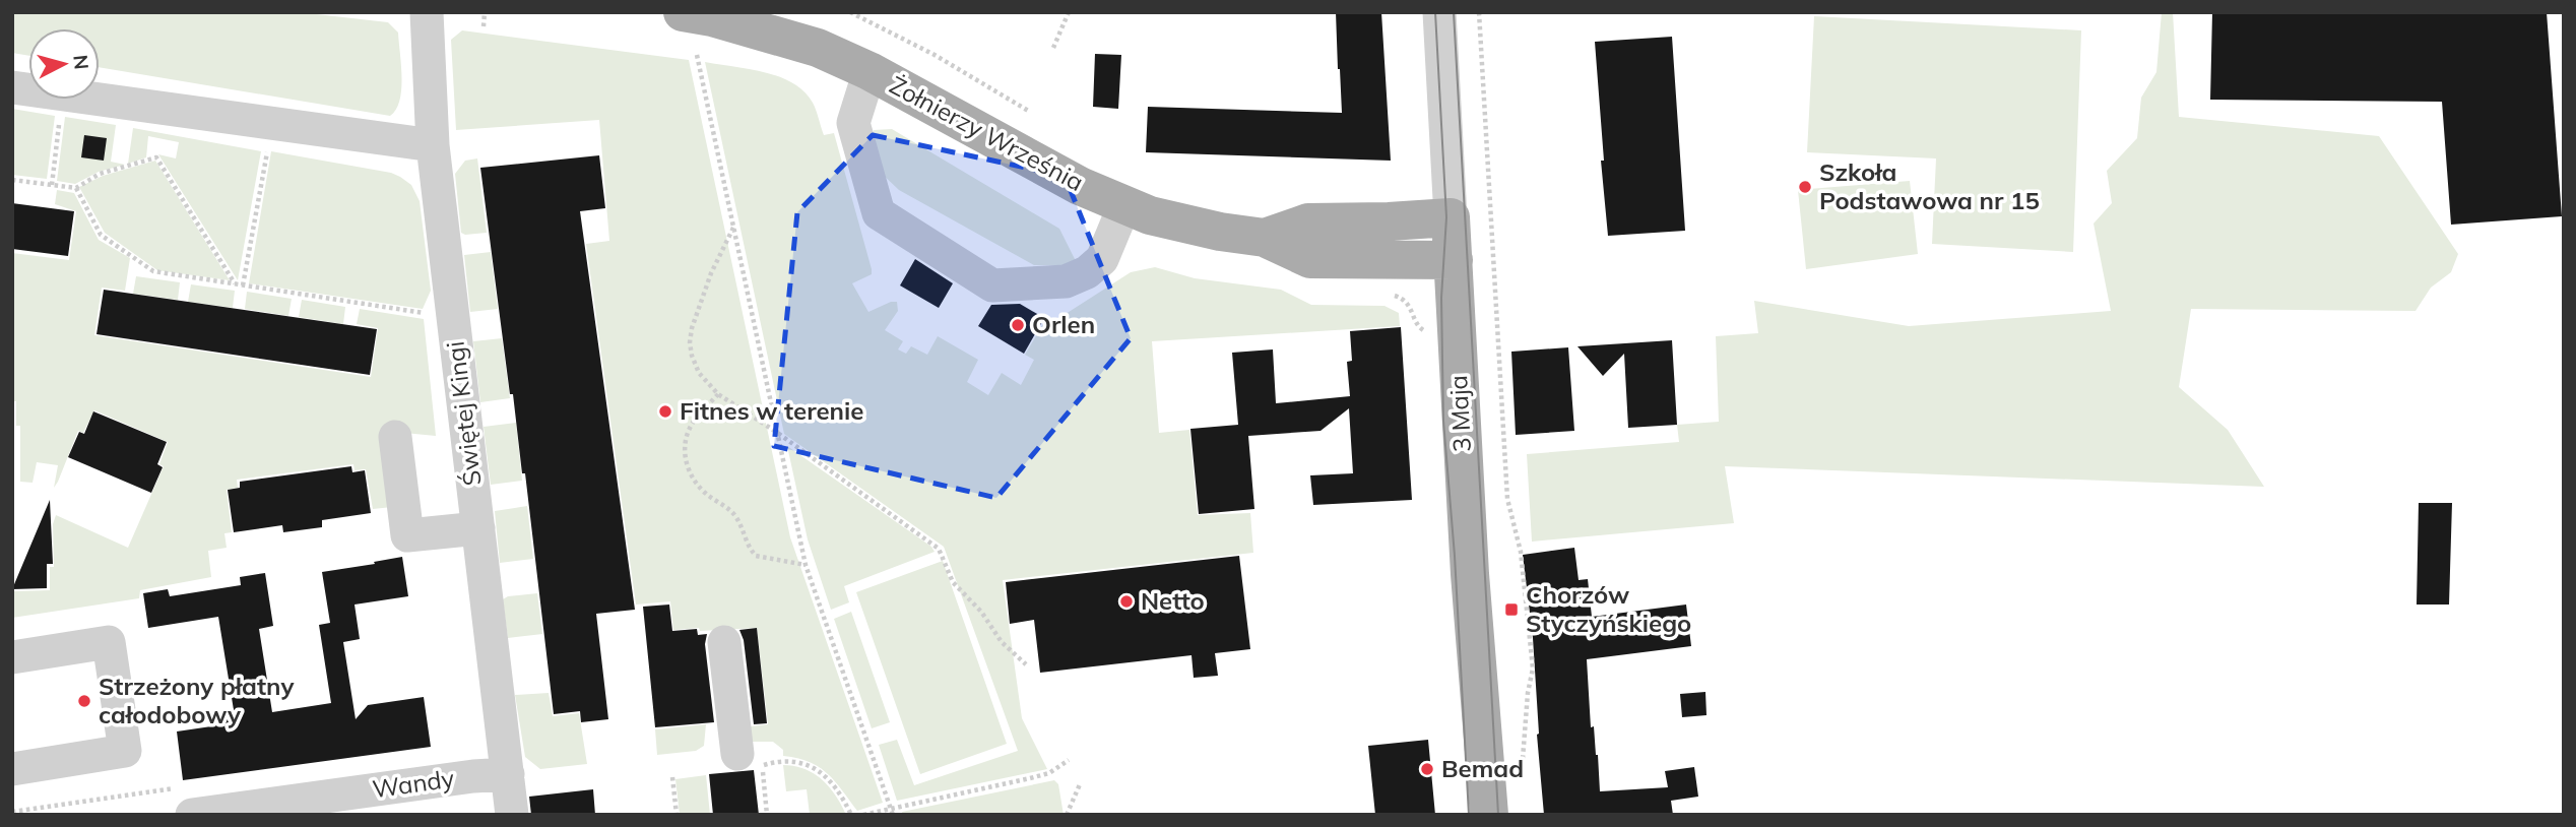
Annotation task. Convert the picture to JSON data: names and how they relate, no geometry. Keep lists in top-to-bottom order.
{
  "streets": {
    "main road": ["Żołnierzy Września", "3 Maja"],
    "street": ["Świętej Kingi", "Wandy"]
  },
  "crossings": [
    ["Żołnierzy Września", "3 Maja"],
    ["Świętej Kingi", "Wandy"]
  ],
  "places": {
    "other": [
      "Szkoła Podstawowa nr 15",
      "Orlen",
      "Fitnes w terenie",
      "Netto",
      "Strzeżony płatny całodobowy",
      "Bemad"
    ],
    "transit": ["Chorzów Styczyńskiego"]
  },
  "north": "right"
}
